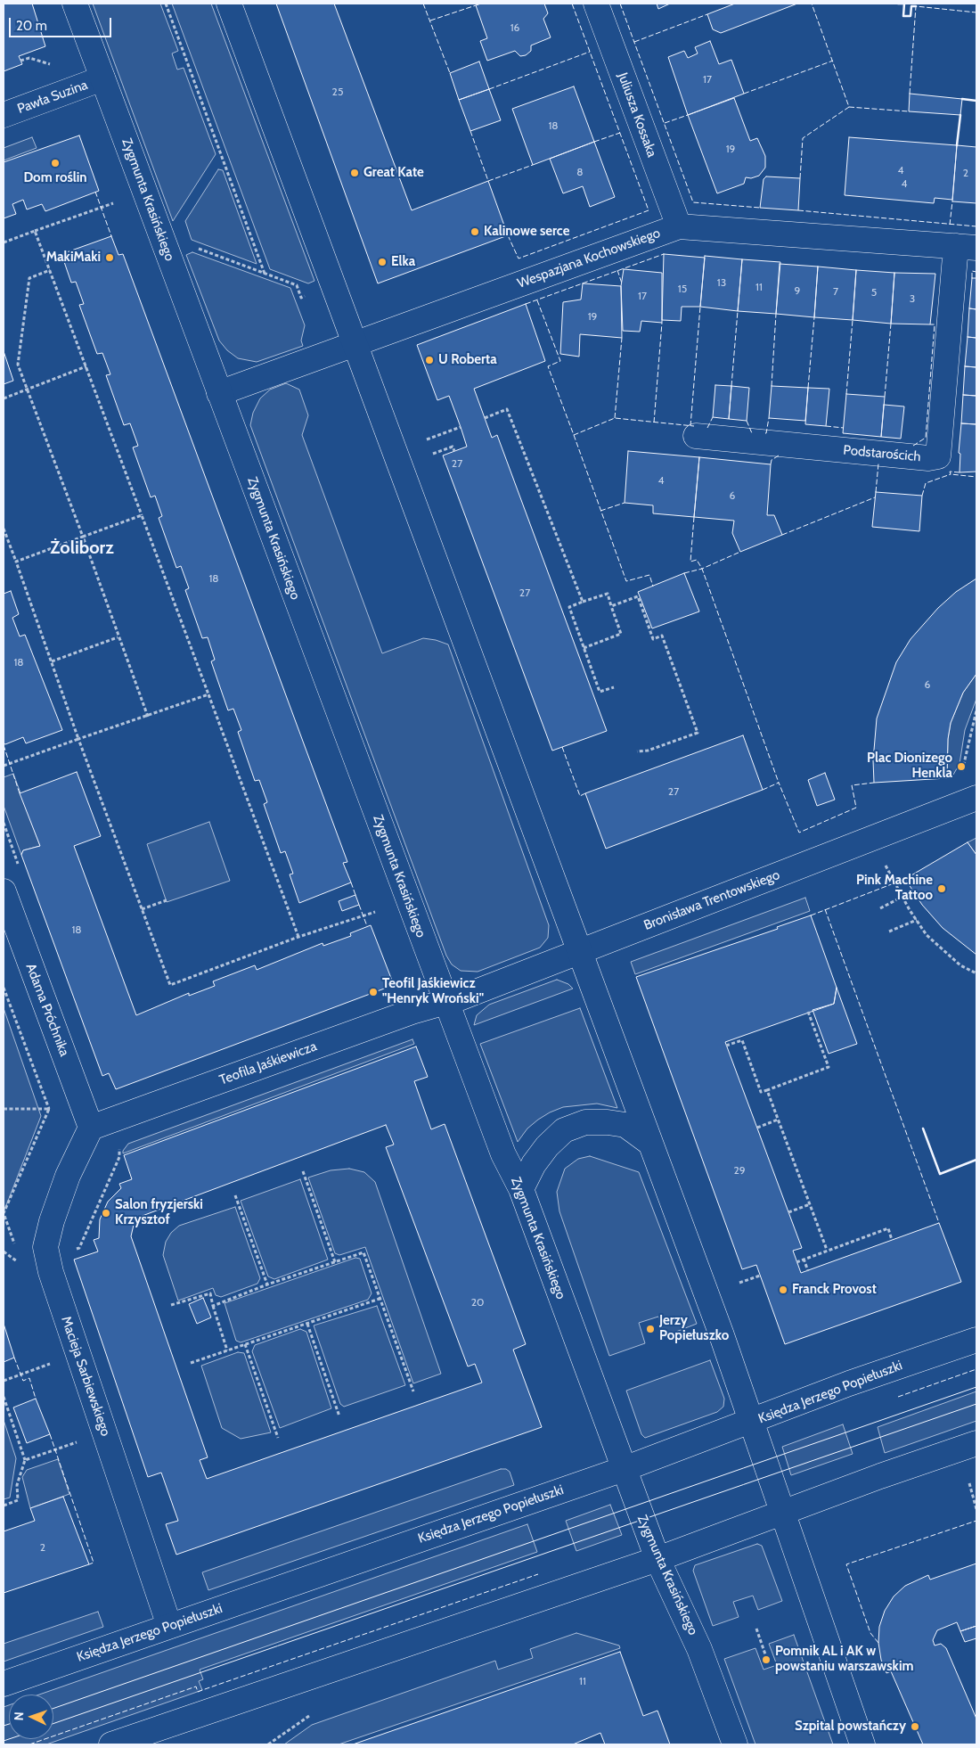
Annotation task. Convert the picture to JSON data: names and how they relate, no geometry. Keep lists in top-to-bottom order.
{
  "streets": {
    "street": [
      "Pawła Suzina",
      "Juliusza Kossaka",
      "Zygmunta Krasińskiego",
      "Wespazjana Kochowskiego",
      "Podstarościch",
      "Bronisława Trentowskiego",
      "Adama Próchnika",
      "Teofila Jaśkiewicza",
      "Macieja Sarbiewskiego",
      "Księdza Jerzego Popiełuszki"
    ]
  },
  "crossings": [
    ["Pawła Suzina", "Zygmunta Krasińskiego"],
    ["Juliusza Kossaka", "Wespazjana Kochowskiego"],
    ["Zygmunta Krasińskiego", "Wespazjana Kochowskiego"],
    ["Zygmunta Krasińskiego", "Bronisława Trentowskiego"],
    ["Zygmunta Krasińskiego", "Teofila Jaśkiewicza"],
    ["Zygmunta Krasińskiego", "Księdza Jerzego Popiełuszki"],
    ["Wespazjana Kochowskiego", "Podstarościch"],
    ["Bronisława Trentowskiego", "Teofila Jaśkiewicza"],
    ["Adama Próchnika", "Teofila Jaśkiewicza"],
    ["Adama Próchnika", "Macieja Sarbiewskiego"],
    ["Teofila Jaśkiewicza", "Macieja Sarbiewskiego"],
    ["Macieja Sarbiewskiego", "Księdza Jerzego Popiełuszki"]
  ],
  "districts": ["Żoliborz"],
  "places": [
    "Dom roślin",
    "Great Kate",
    "Kalinowe serce",
    "MakiMaki",
    "Elka",
    "U Roberta",
    "Plac Dionizego Henkla",
    "Pink Machine Tattoo",
    "Teofil Jaśkiewicz \"Henryk Wroński\"",
    "Salon fryzjerski Krzysztof",
    "Franck Provost",
    "Jerzy Popiełuszko",
    "Pomnik AL i AK w powstaniu warszawskim",
    "Szpital powstańczy"
  ],
  "house_numbers": [
    "16",
    "17",
    "25",
    "18",
    "19",
    "4",
    "8",
    "2",
    "4",
    "13",
    "11",
    "15",
    "9",
    "7",
    "5",
    "17",
    "3",
    "19",
    "27",
    "4",
    "6",
    "18",
    "27",
    "18",
    "6",
    "27",
    "18",
    "29",
    "20",
    "2",
    "11"
  ],
  "scale_bar": "20 m",
  "north": "left"
}
